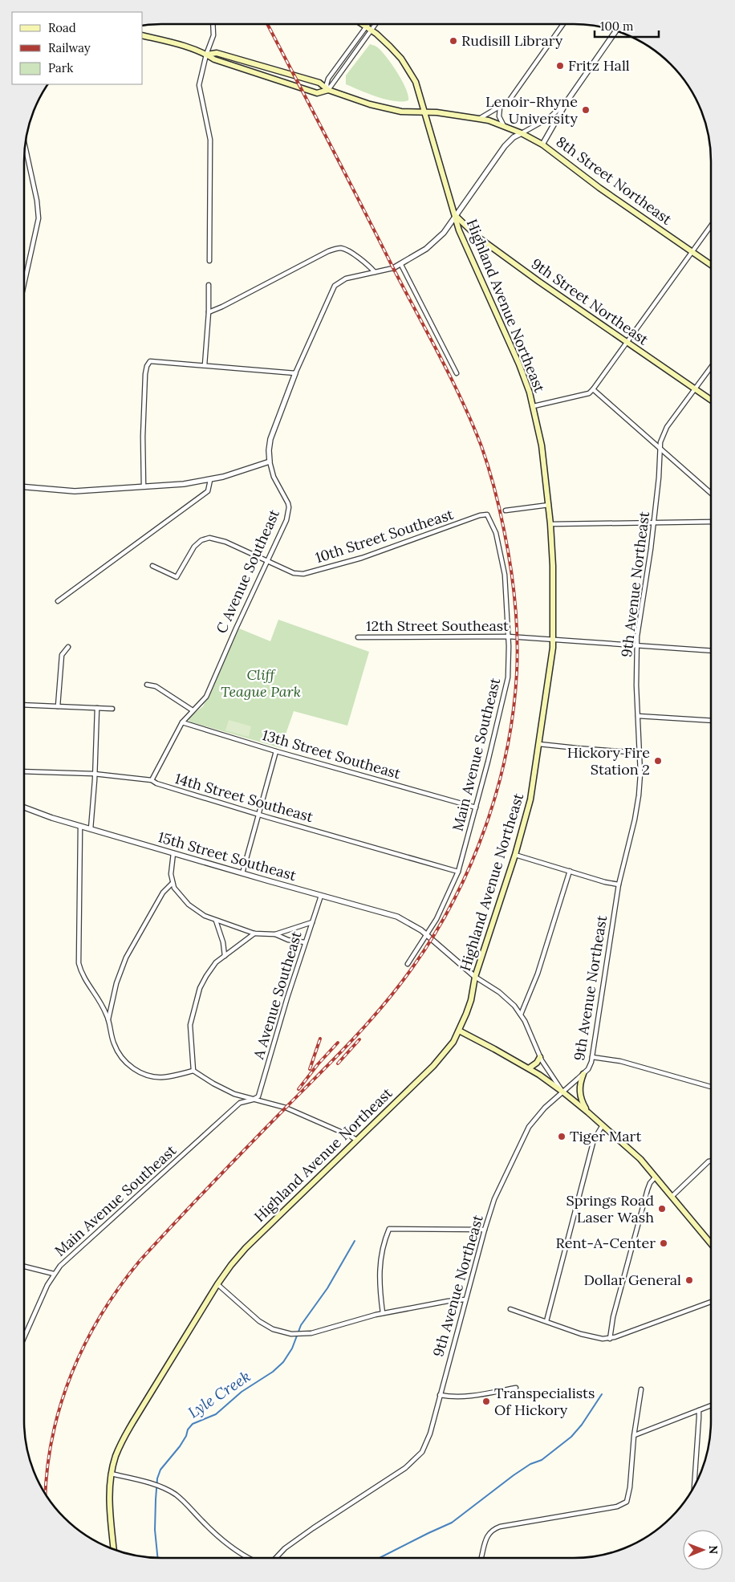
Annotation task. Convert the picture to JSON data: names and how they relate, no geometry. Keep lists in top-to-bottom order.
{
  "streets": {
    "main road": ["8th Street Northeast", "9th Street Northeast", "Highland Avenue Northeast"],
    "street": [
      "10th Street Southeast",
      "C Avenue Southeast",
      "9th Avenue Northeast",
      "12th Street Southeast",
      "13th Street Southeast",
      "Main Avenue Southeast",
      "14th Street Southeast",
      "15th Street Southeast",
      "A Avenue Southeast"
    ]
  },
  "crossings": [
    ["8th Street Northeast", "Highland Avenue Northeast"],
    ["9th Street Northeast", "Highland Avenue Northeast"],
    ["9th Street Northeast", "9th Avenue Northeast"],
    ["Highland Avenue Northeast", "12th Street Southeast"],
    ["Highland Avenue Northeast", "15th Street Southeast"],
    ["10th Street Southeast", "C Avenue Southeast"],
    ["10th Street Southeast", "Main Avenue Southeast"],
    ["C Avenue Southeast", "13th Street Southeast"],
    ["C Avenue Southeast", "14th Street Southeast"],
    ["9th Avenue Northeast", "12th Street Southeast"],
    ["12th Street Southeast", "Main Avenue Southeast"],
    ["13th Street Southeast", "Main Avenue Southeast"],
    ["Main Avenue Southeast", "14th Street Southeast"],
    ["Main Avenue Southeast", "15th Street Southeast"],
    ["Main Avenue Southeast", "A Avenue Southeast"],
    ["15th Street Southeast", "A Avenue Southeast"]
  ],
  "water": ["Lyle Creek"],
  "parks": ["Cliff Teague Park"],
  "places": [
    "Rudisill Library",
    "Fritz Hall",
    "Lenoir-Rhyne University",
    "Hickory Fire Station 2",
    "Tiger Mart",
    "Springs Road Laser Wash",
    "Rent-A-Center",
    "Dollar General",
    "Transpecialists Of Hickory"
  ],
  "legend": ["Road", "Railway", "Park"],
  "scale_bar": "100 m",
  "north": "right"
}
